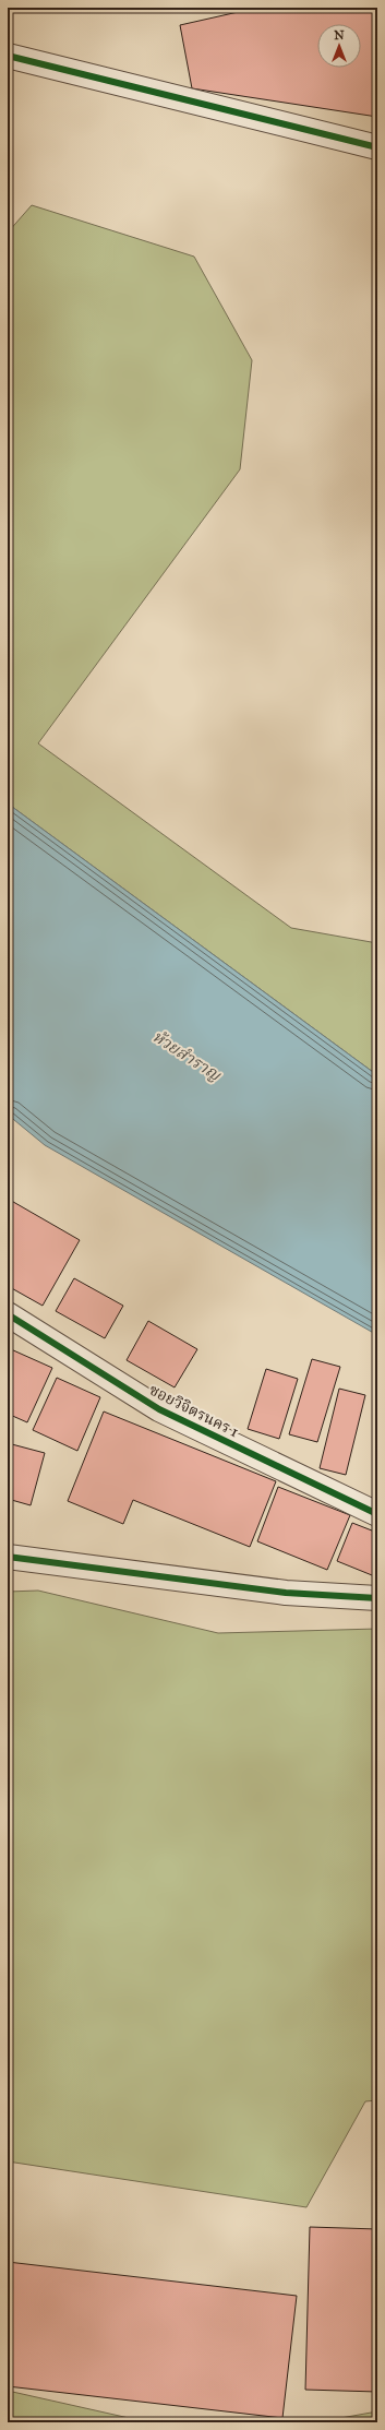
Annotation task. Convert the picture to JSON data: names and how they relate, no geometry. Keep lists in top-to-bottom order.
{
  "streets": {
    "street": ["ซอยวิจิตรนคร 1"]
  },
  "water": ["ห้วยสำราญ"],
  "north": "top"
}
